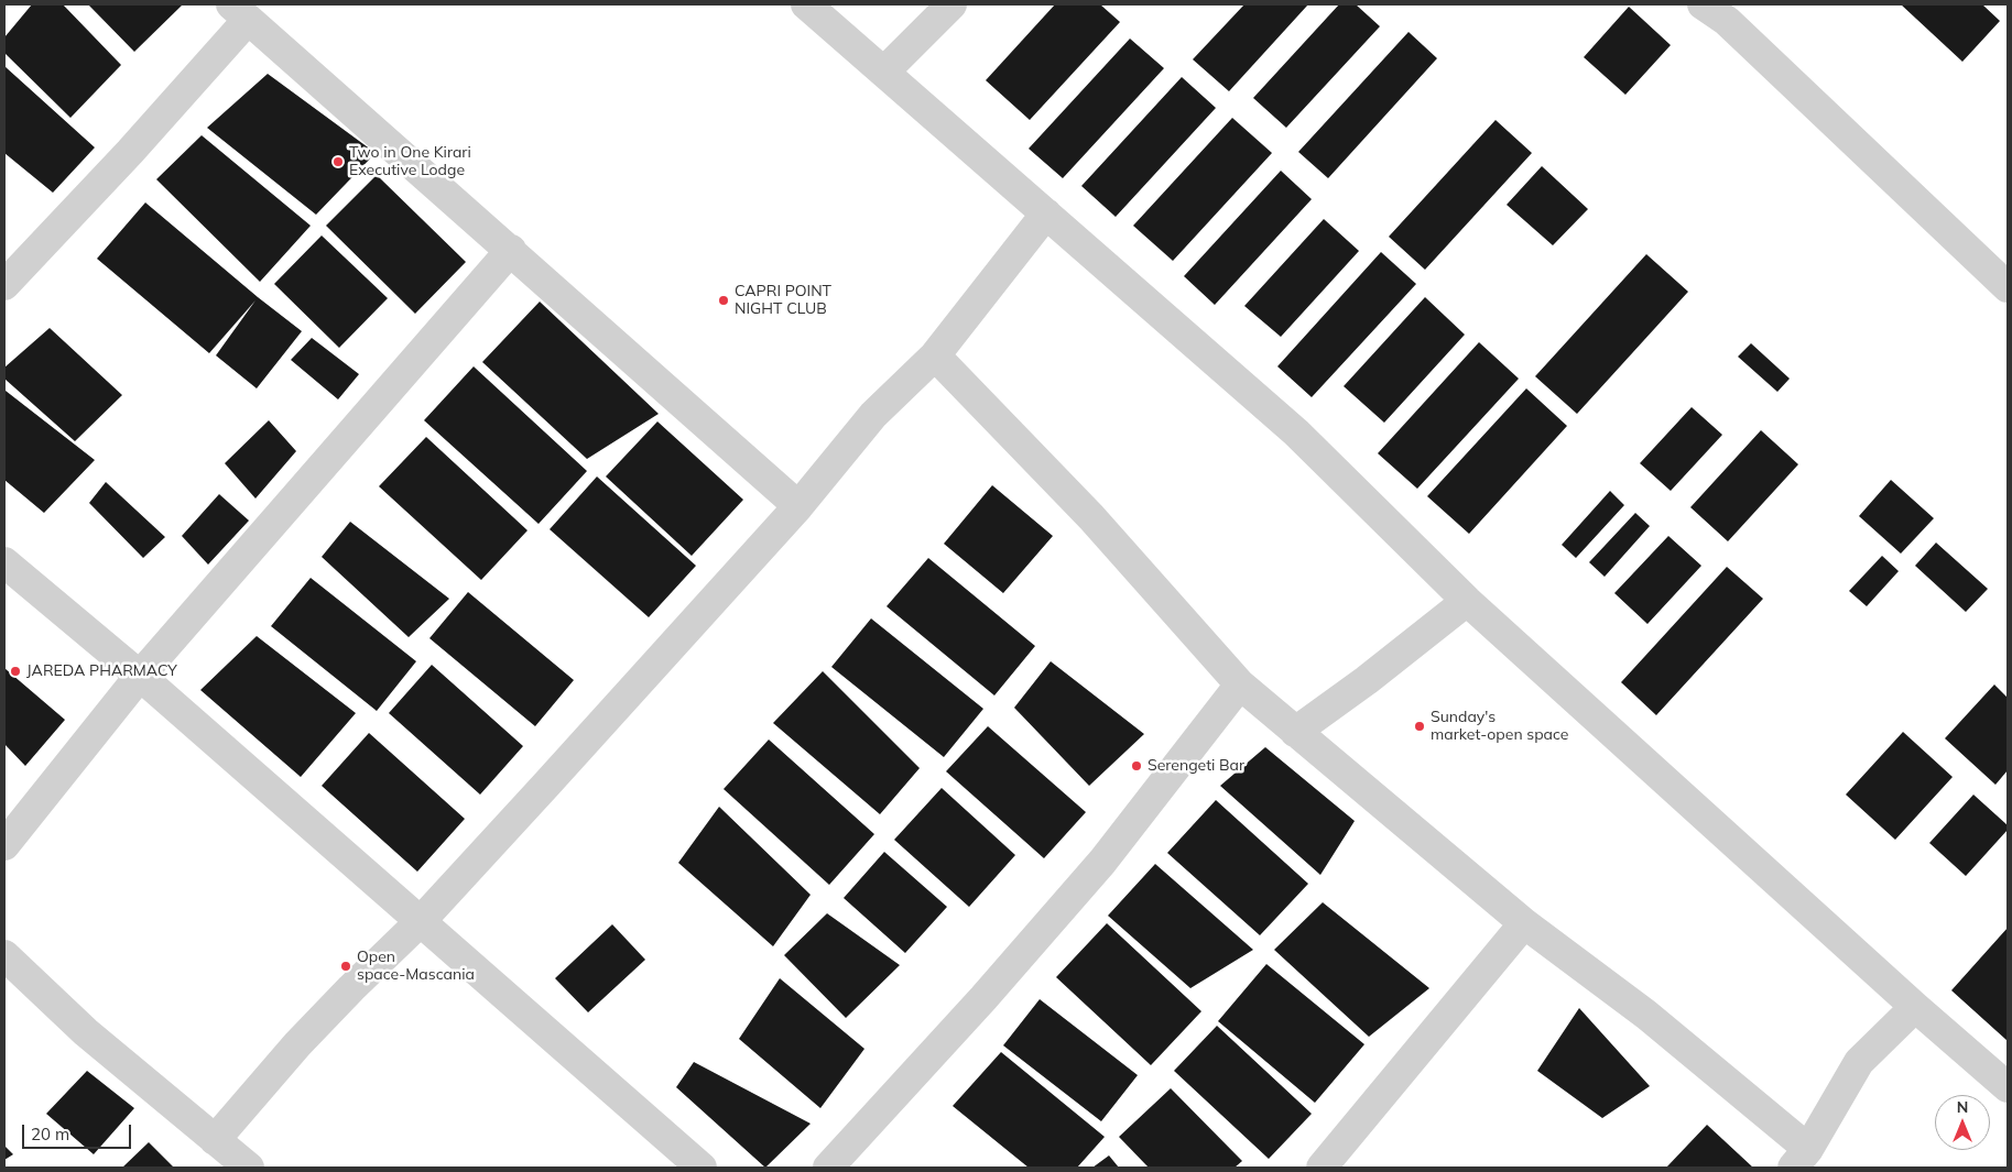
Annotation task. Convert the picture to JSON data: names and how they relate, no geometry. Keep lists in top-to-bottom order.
{
  "places": [
    "Two in One Kirari Executive Lodge",
    "CAPRI POINT NIGHT CLUB",
    "JAREDA PHARMACY",
    "Sunday's market-open space",
    "Serengeti Bar",
    "Open space-Mascania"
  ],
  "scale_bar": "20 m",
  "north": "top"
}
